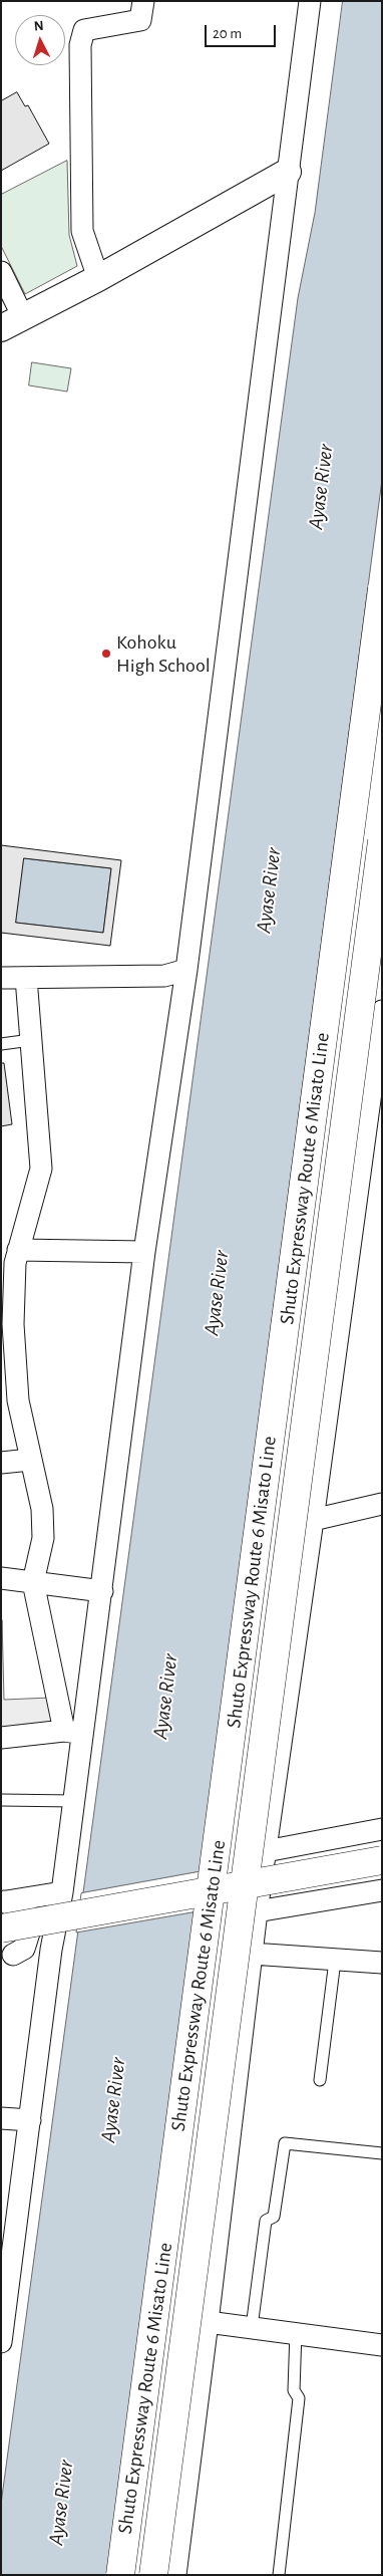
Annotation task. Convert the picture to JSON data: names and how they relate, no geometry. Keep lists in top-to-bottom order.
{
  "streets": {
    "main road": ["Shuto Expressway Route 6 Misato Line"]
  },
  "water": ["Ayase River"],
  "places": ["Kohoku High School"],
  "scale_bar": "20 m",
  "north": "top"
}
